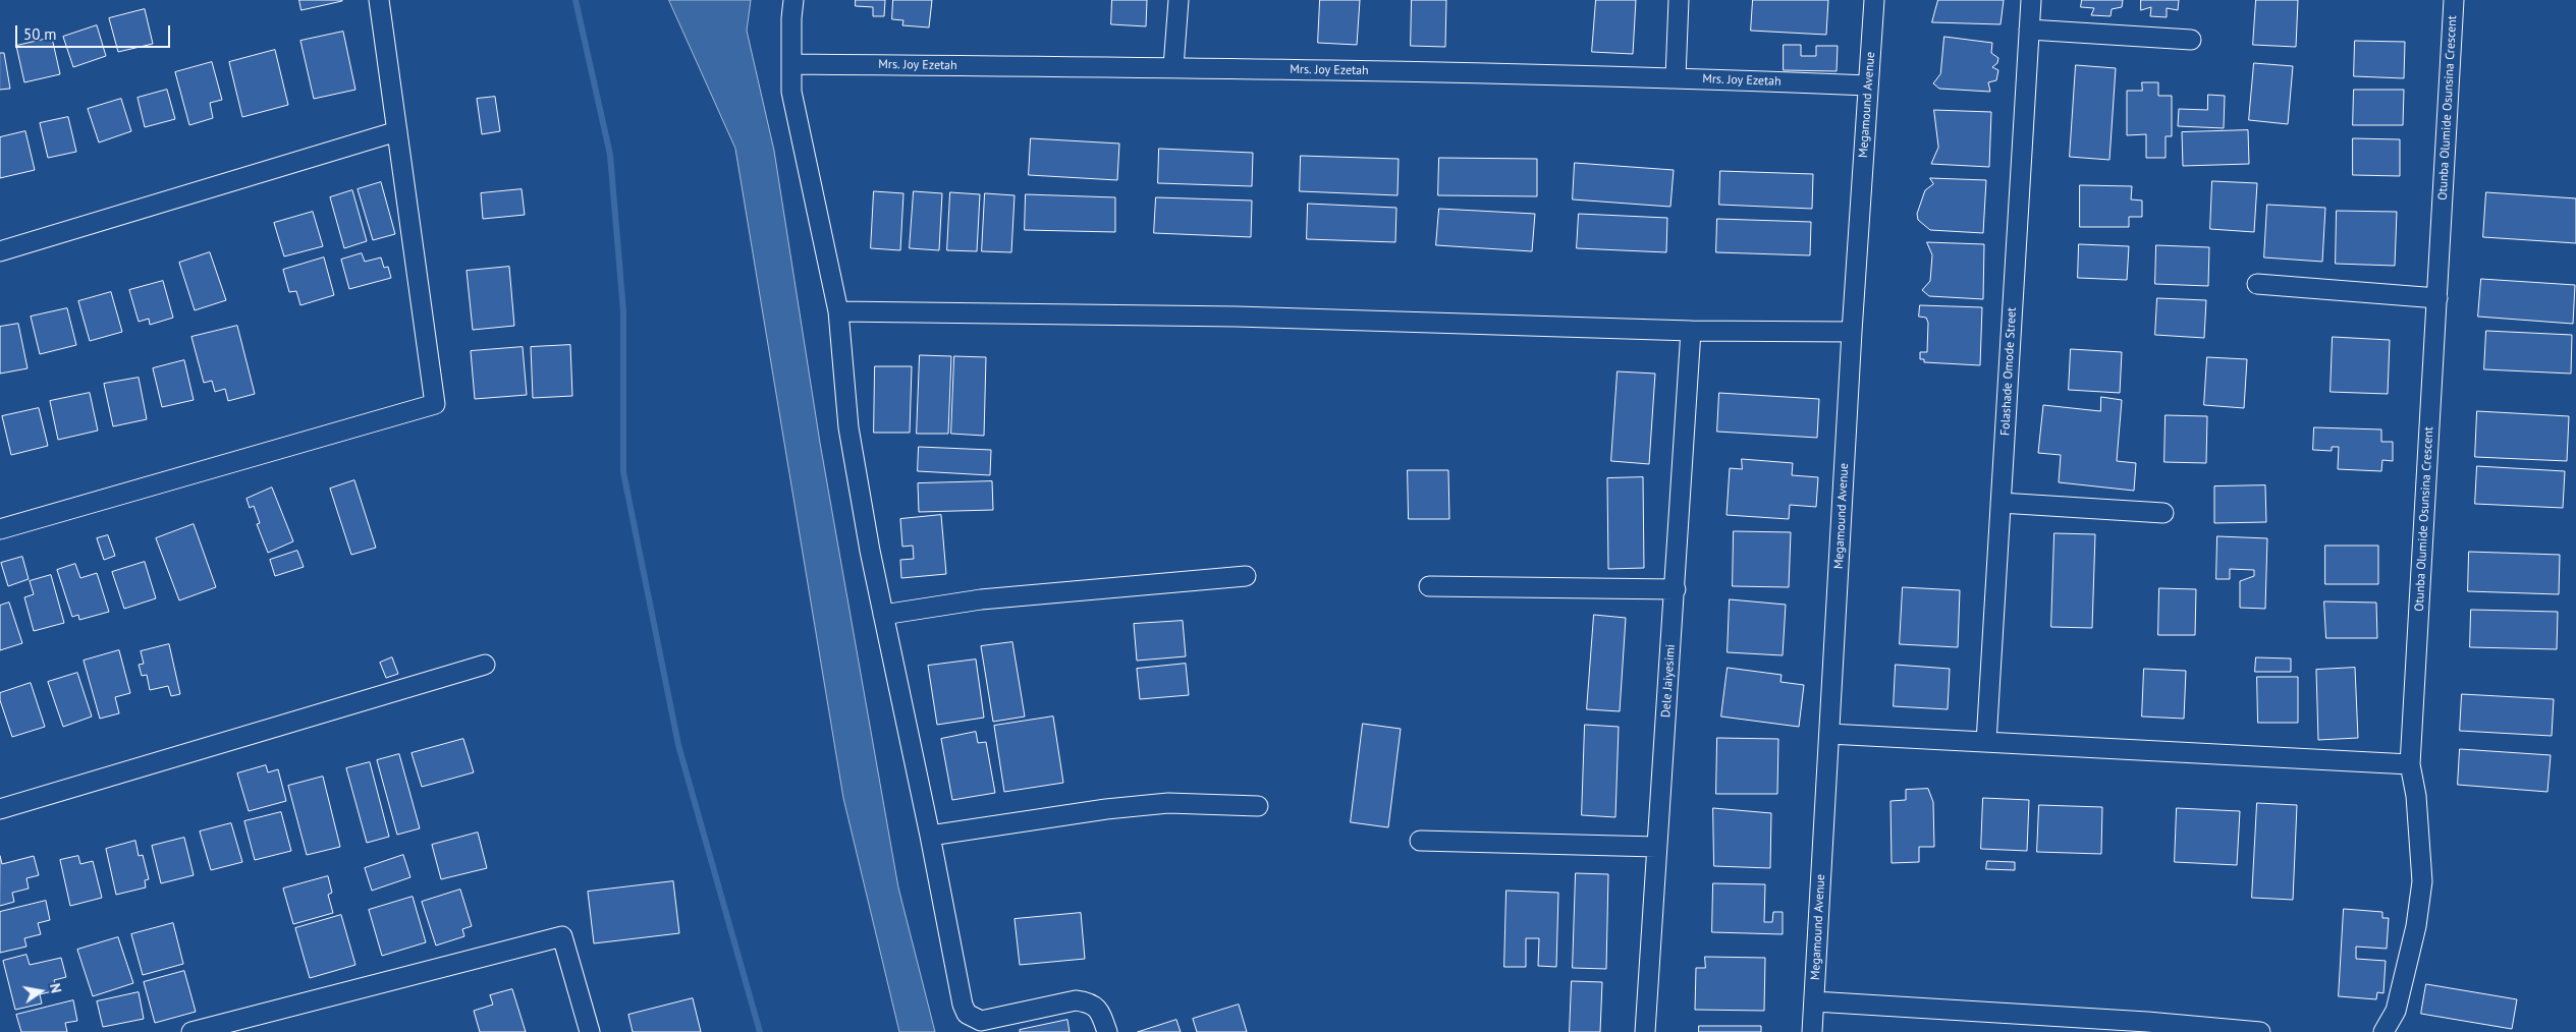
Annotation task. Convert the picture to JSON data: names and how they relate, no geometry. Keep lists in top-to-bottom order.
{
  "streets": {
    "street": [
      "Mrs. Joy Ezetah",
      "Megamound Avenue",
      "Otunba Olumide Osunsina Crescent",
      "Folashade Omode Street",
      "Dele Jaiyesimi"
    ]
  },
  "crossings": [
    ["Mrs. Joy Ezetah", "Megamound Avenue"]
  ],
  "scale_bar": "50 m",
  "north": "right"
}
